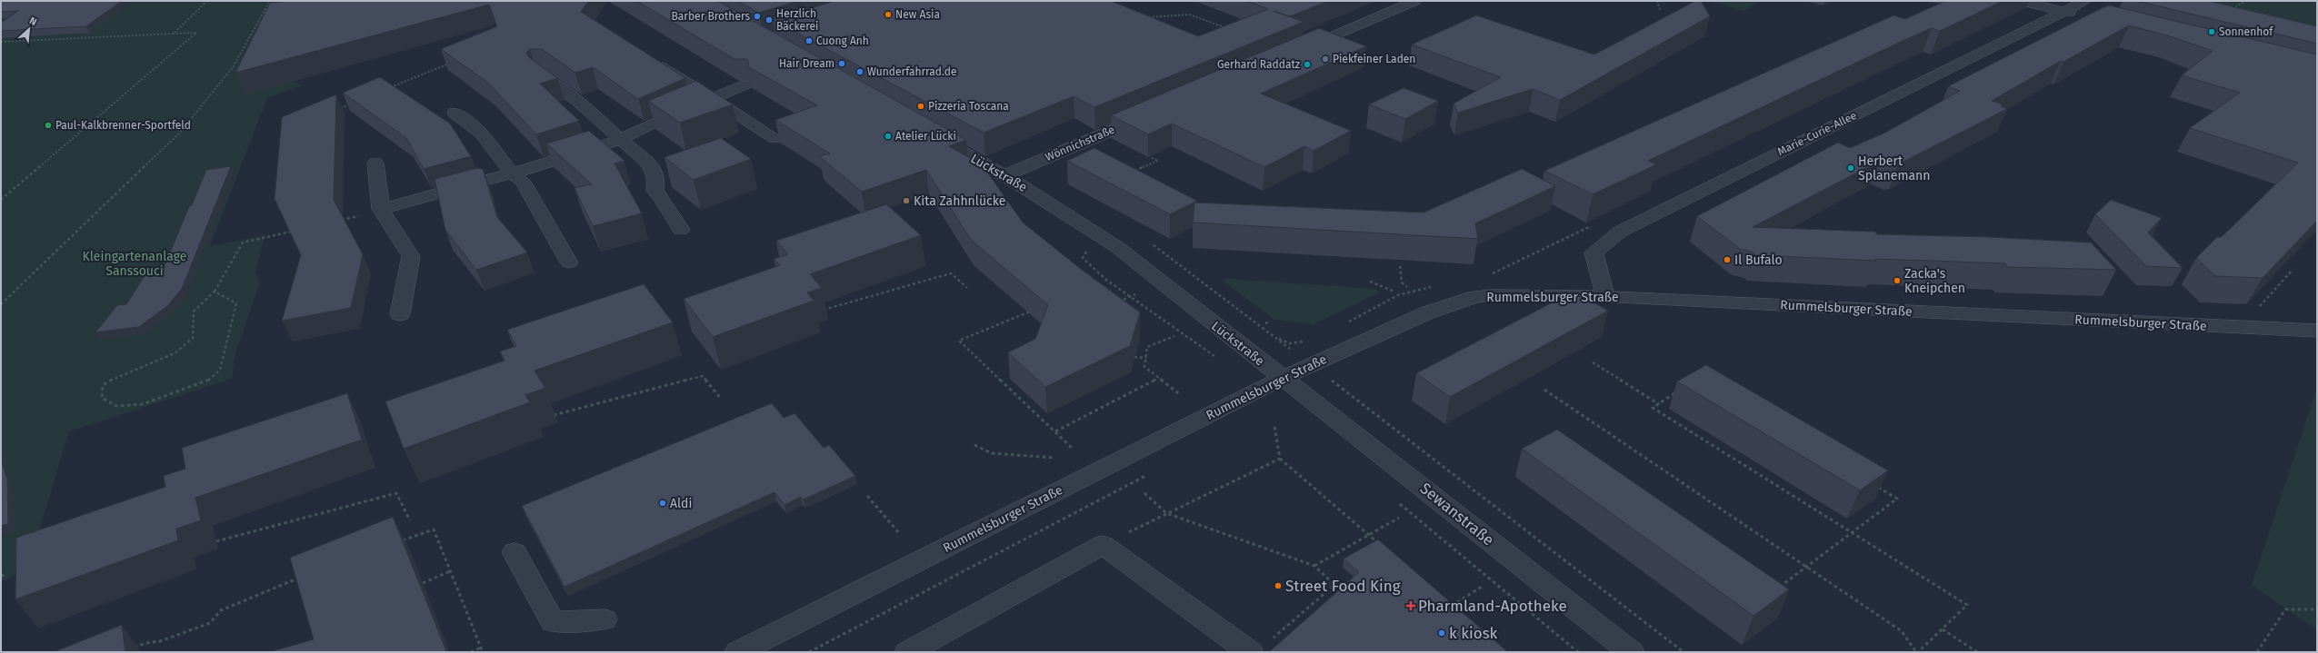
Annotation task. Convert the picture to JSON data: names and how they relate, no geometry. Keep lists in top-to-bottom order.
{
  "streets": {
    "street": [
      "Marie-Curie-Allee",
      "Wönnichstraße",
      "Lückstraße",
      "Rummelsburger Straße",
      "Sewanstraße"
    ]
  },
  "crossings": [
    ["Marie-Curie-Allee", "Rummelsburger Straße"],
    ["Wönnichstraße", "Lückstraße"],
    ["Lückstraße", "Rummelsburger Straße"],
    ["Lückstraße", "Sewanstraße"],
    ["Rummelsburger Straße", "Sewanstraße"]
  ],
  "parks": ["Kleingartenanlage Sanssouci"],
  "places": {
    "other": [
      "New Asia",
      "Barber Brothers",
      "Herzlich Bäckerei",
      "Sonnenhof",
      "Cuong Anh",
      "Piekfeiner Laden",
      "Hair Dream",
      "Gerhard Raddatz",
      "Wunderfahrrad.de",
      "Pizzeria Toscana",
      "Paul-Kalkbrenner-Sportfeld",
      "Atelier Lücki",
      "Herbert Splanemann",
      "Kita Zahhnlücke",
      "Il Bufalo",
      "Zacka's Kneipchen",
      "Aldi",
      "Street Food King",
      "k kiosk"
    ],
    "health": ["Pharmland-Apotheke"]
  },
  "north": "top right"
}
